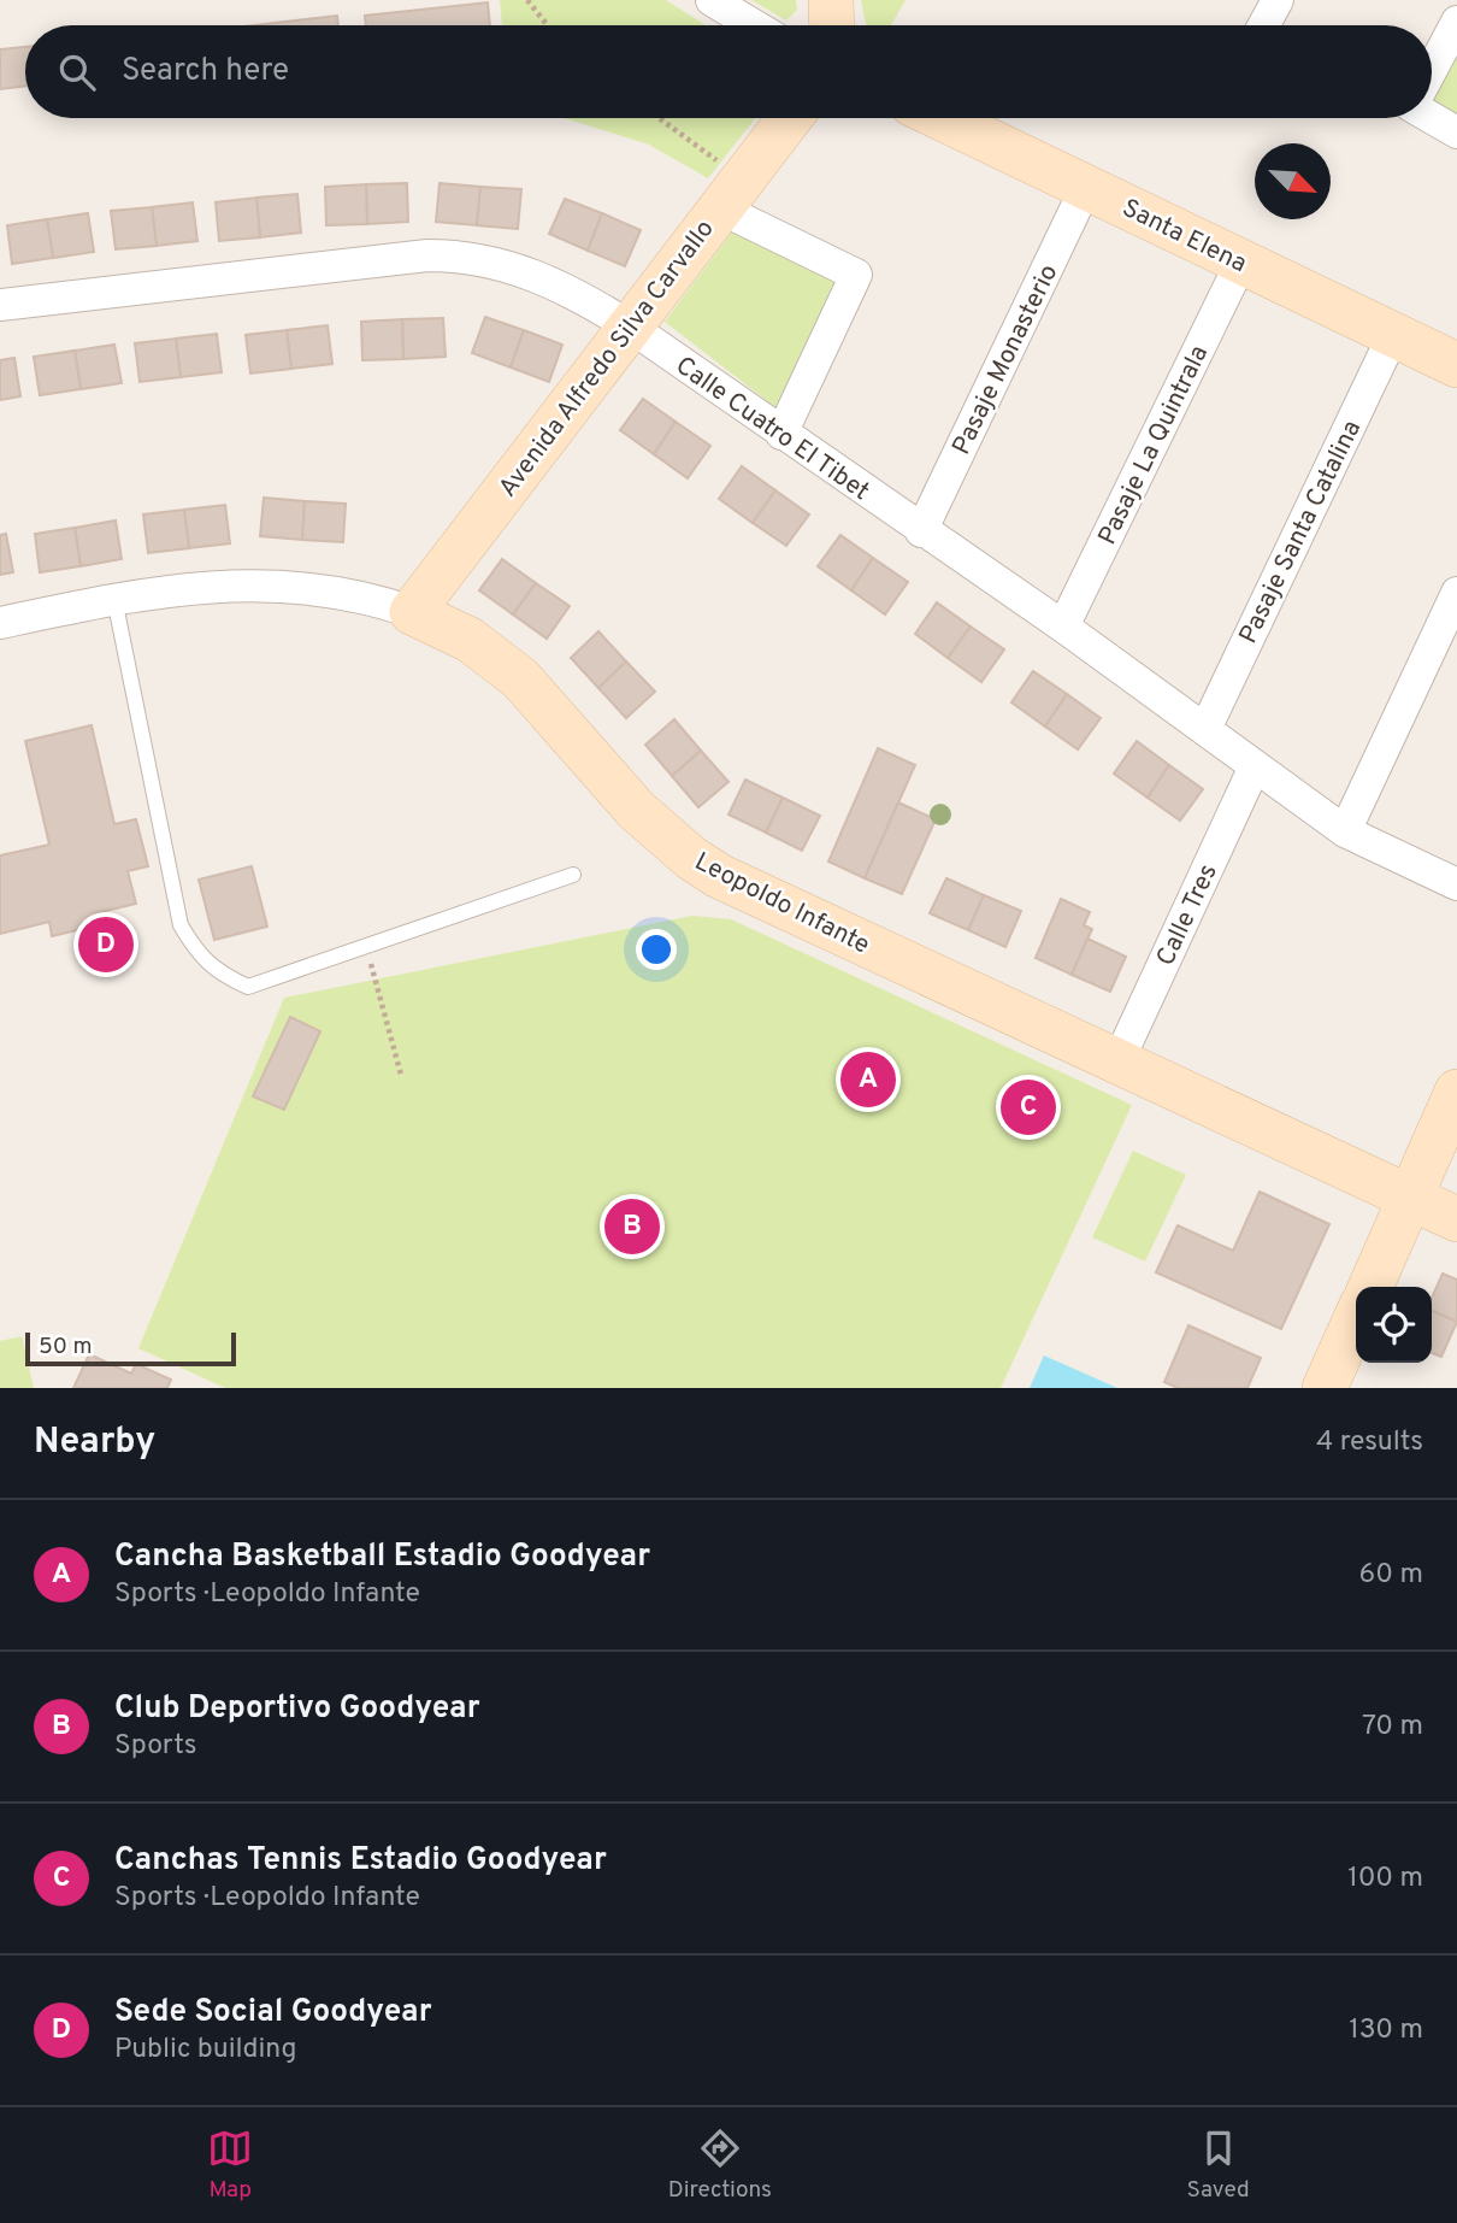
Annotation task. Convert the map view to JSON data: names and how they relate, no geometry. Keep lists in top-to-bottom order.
{
  "streets": {
    "street": [
      "Santa Elena",
      "Avenida Alfredo Silva Carvallo",
      "Pasaje Monasterio",
      "Calle Cuatro El Tibet",
      "Pasaje La Quintrala",
      "Pasaje Santa Catalina",
      "Leopoldo Infante",
      "Calle Tres"
    ]
  },
  "crossings": [
    ["Santa Elena", "Pasaje Monasterio"],
    ["Santa Elena", "Pasaje La Quintrala"],
    ["Santa Elena", "Pasaje Santa Catalina"],
    ["Avenida Alfredo Silva Carvallo", "Calle Cuatro El Tibet"],
    ["Avenida Alfredo Silva Carvallo", "Leopoldo Infante"],
    ["Pasaje Monasterio", "Calle Cuatro El Tibet"],
    ["Calle Cuatro El Tibet", "Pasaje La Quintrala"],
    ["Calle Cuatro El Tibet", "Pasaje Santa Catalina"],
    ["Calle Cuatro El Tibet", "Calle Tres"],
    ["Leopoldo Infante", "Calle Tres"]
  ],
  "scale_bar": "50 m",
  "north": "bottom right",
  "page": {
    "search": "Search here",
    "pins": [
      "D",
      "A",
      "C",
      "B"
    ],
    "scale": "50 m",
    "heading": ["Nearby", "4 results"],
    "list": [
      {
        "mark": "A",
        "name": "Cancha Basketball Estadio Goodyear",
        "note": "Sports · Leopoldo Infante",
        "value": "60 m"
      },
      {
        "mark": "B",
        "name": "Club Deportivo Goodyear",
        "note": "Sports",
        "value": "70 m"
      },
      {
        "mark": "C",
        "name": "Canchas Tennis Estadio Goodyear",
        "note": "Sports · Leopoldo Infante",
        "value": "100 m"
      },
      {
        "mark": "D",
        "name": "Sede Social Goodyear",
        "note": "Public building",
        "value": "130 m"
      }
    ],
    "nav": ["Map", "Directions", "Saved"]
  }
}
